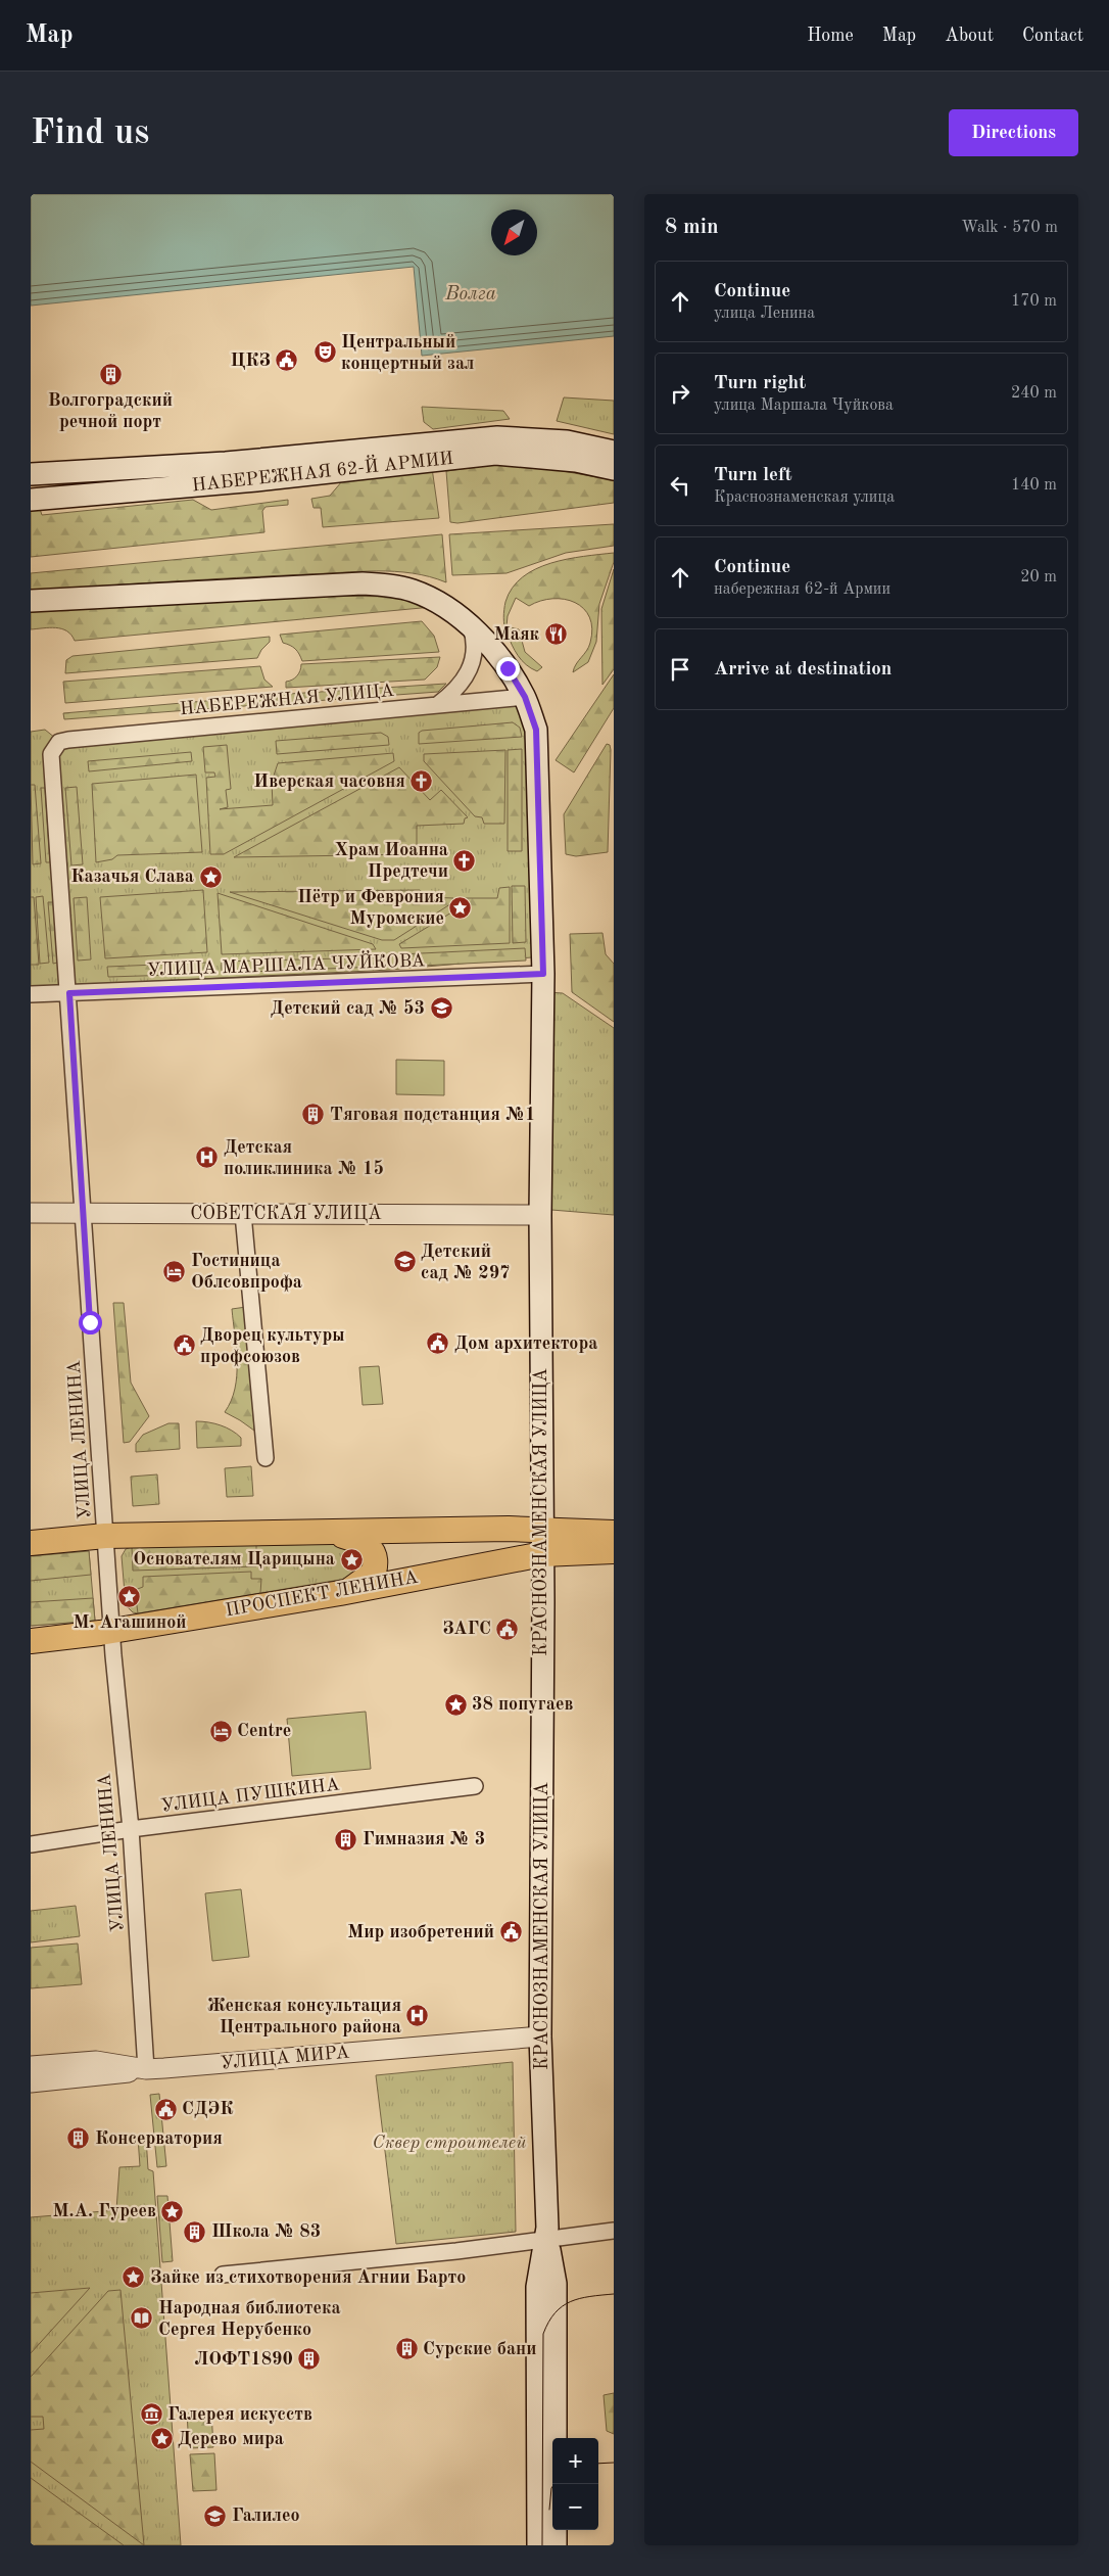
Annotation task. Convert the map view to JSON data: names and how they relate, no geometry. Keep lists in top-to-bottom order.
{
  "streets": {
    "main road": ["НАБЕРЕЖНАЯ 62-Й АРМИИ", "КРАСНОЗНАМЕНСКАЯ УЛИЦА", "ПРОСПЕКТ ЛЕНИНА"],
    "street": [
      "НАБЕРЕЖНАЯ УЛИЦА",
      "УЛИЦА МАРШАЛА ЧУЙКОВА",
      "СОВЕТСКАЯ УЛИЦА",
      "УЛИЦА ЛЕНИНА",
      "УЛИЦА ПУШКИНА",
      "УЛИЦА МИРА"
    ]
  },
  "crossings": [
    ["НАБЕРЕЖНАЯ УЛИЦА", "УЛИЦА ЛЕНИНА"],
    ["НАБЕРЕЖНАЯ УЛИЦА", "КРАСНОЗНАМЕНСКАЯ УЛИЦА"],
    ["УЛИЦА МАРШАЛА ЧУЙКОВА", "УЛИЦА ЛЕНИНА"],
    ["УЛИЦА МАРШАЛА ЧУЙКОВА", "КРАСНОЗНАМЕНСКАЯ УЛИЦА"],
    ["СОВЕТСКАЯ УЛИЦА", "УЛИЦА ЛЕНИНА"],
    ["СОВЕТСКАЯ УЛИЦА", "КРАСНОЗНАМЕНСКАЯ УЛИЦА"],
    ["УЛИЦА ЛЕНИНА", "ПРОСПЕКТ ЛЕНИНА"],
    ["УЛИЦА ЛЕНИНА", "УЛИЦА ПУШКИНА"],
    ["УЛИЦА ЛЕНИНА", "УЛИЦА МИРА"],
    ["КРАСНОЗНАМЕНСКАЯ УЛИЦА", "ПРОСПЕКТ ЛЕНИНА"],
    ["КРАСНОЗНАМЕНСКАЯ УЛИЦА", "УЛИЦА МИРА"]
  ],
  "water": ["Волга"],
  "parks": ["Сквер строителей"],
  "places": {
    "theatre": ["Центральный концертный зал"],
    "public building": [
      "ЦКЗ",
      "Дом архитектора",
      "Дворец культуры профсоюзов",
      "ЗАГС",
      "Мир изобретений",
      "СДЭК"
    ],
    "building": [
      "Волгоградский речной порт",
      "Тяговая подстанция №1",
      "Гимназия № 3",
      "Консерватория",
      "Школа № 83",
      "Сурские бани",
      "ЛОФТ1890"
    ],
    "restaurant": ["Маяк"],
    "church": ["Иверская часовня", "Храм Иоанна Предтечи"],
    "place": [
      "Казачья Слава",
      "Пётр и Феврония Муромские",
      "Основателям Царицына",
      "М. Агашиной",
      "38 попугаев",
      "М.А. Гуреев",
      "Зайке из стихотворения Агнии Барто",
      "Дерево мира"
    ],
    "school or university": ["Детский сад № 53", "Детский сад № 297", "Галилео"],
    "hospital": ["Детская поликлиника № 15", "Женская консультация Центрального района"],
    "hotel": ["Гостиница Облсовпрофа", "Centre"],
    "library": ["Народная библиотека Сергея Нерубенко"],
    "museum": ["Галерея искусств"]
  },
  "north": "bottom left",
  "page": {
    "header": "Map",
    "nav": [
      "Home",
      "Map",
      "About",
      "Contact"
    ],
    "buttons": "Directions",
    "title": "Find us",
    "heading": ["8 min", "Walk · 570 m"],
    "list": [
      ["Continue", "улица Ленина", "170 m"],
      ["Turn right", "улица Маршала Чуйкова", "240 m"],
      ["Turn left", "Краснознаменская улица", "140 m"],
      ["Continue", "набережная 62-й Армии", "20 m"],
      "Arrive at destination"
    ],
    "map_buttons": ["+", "−"]
  }
}
